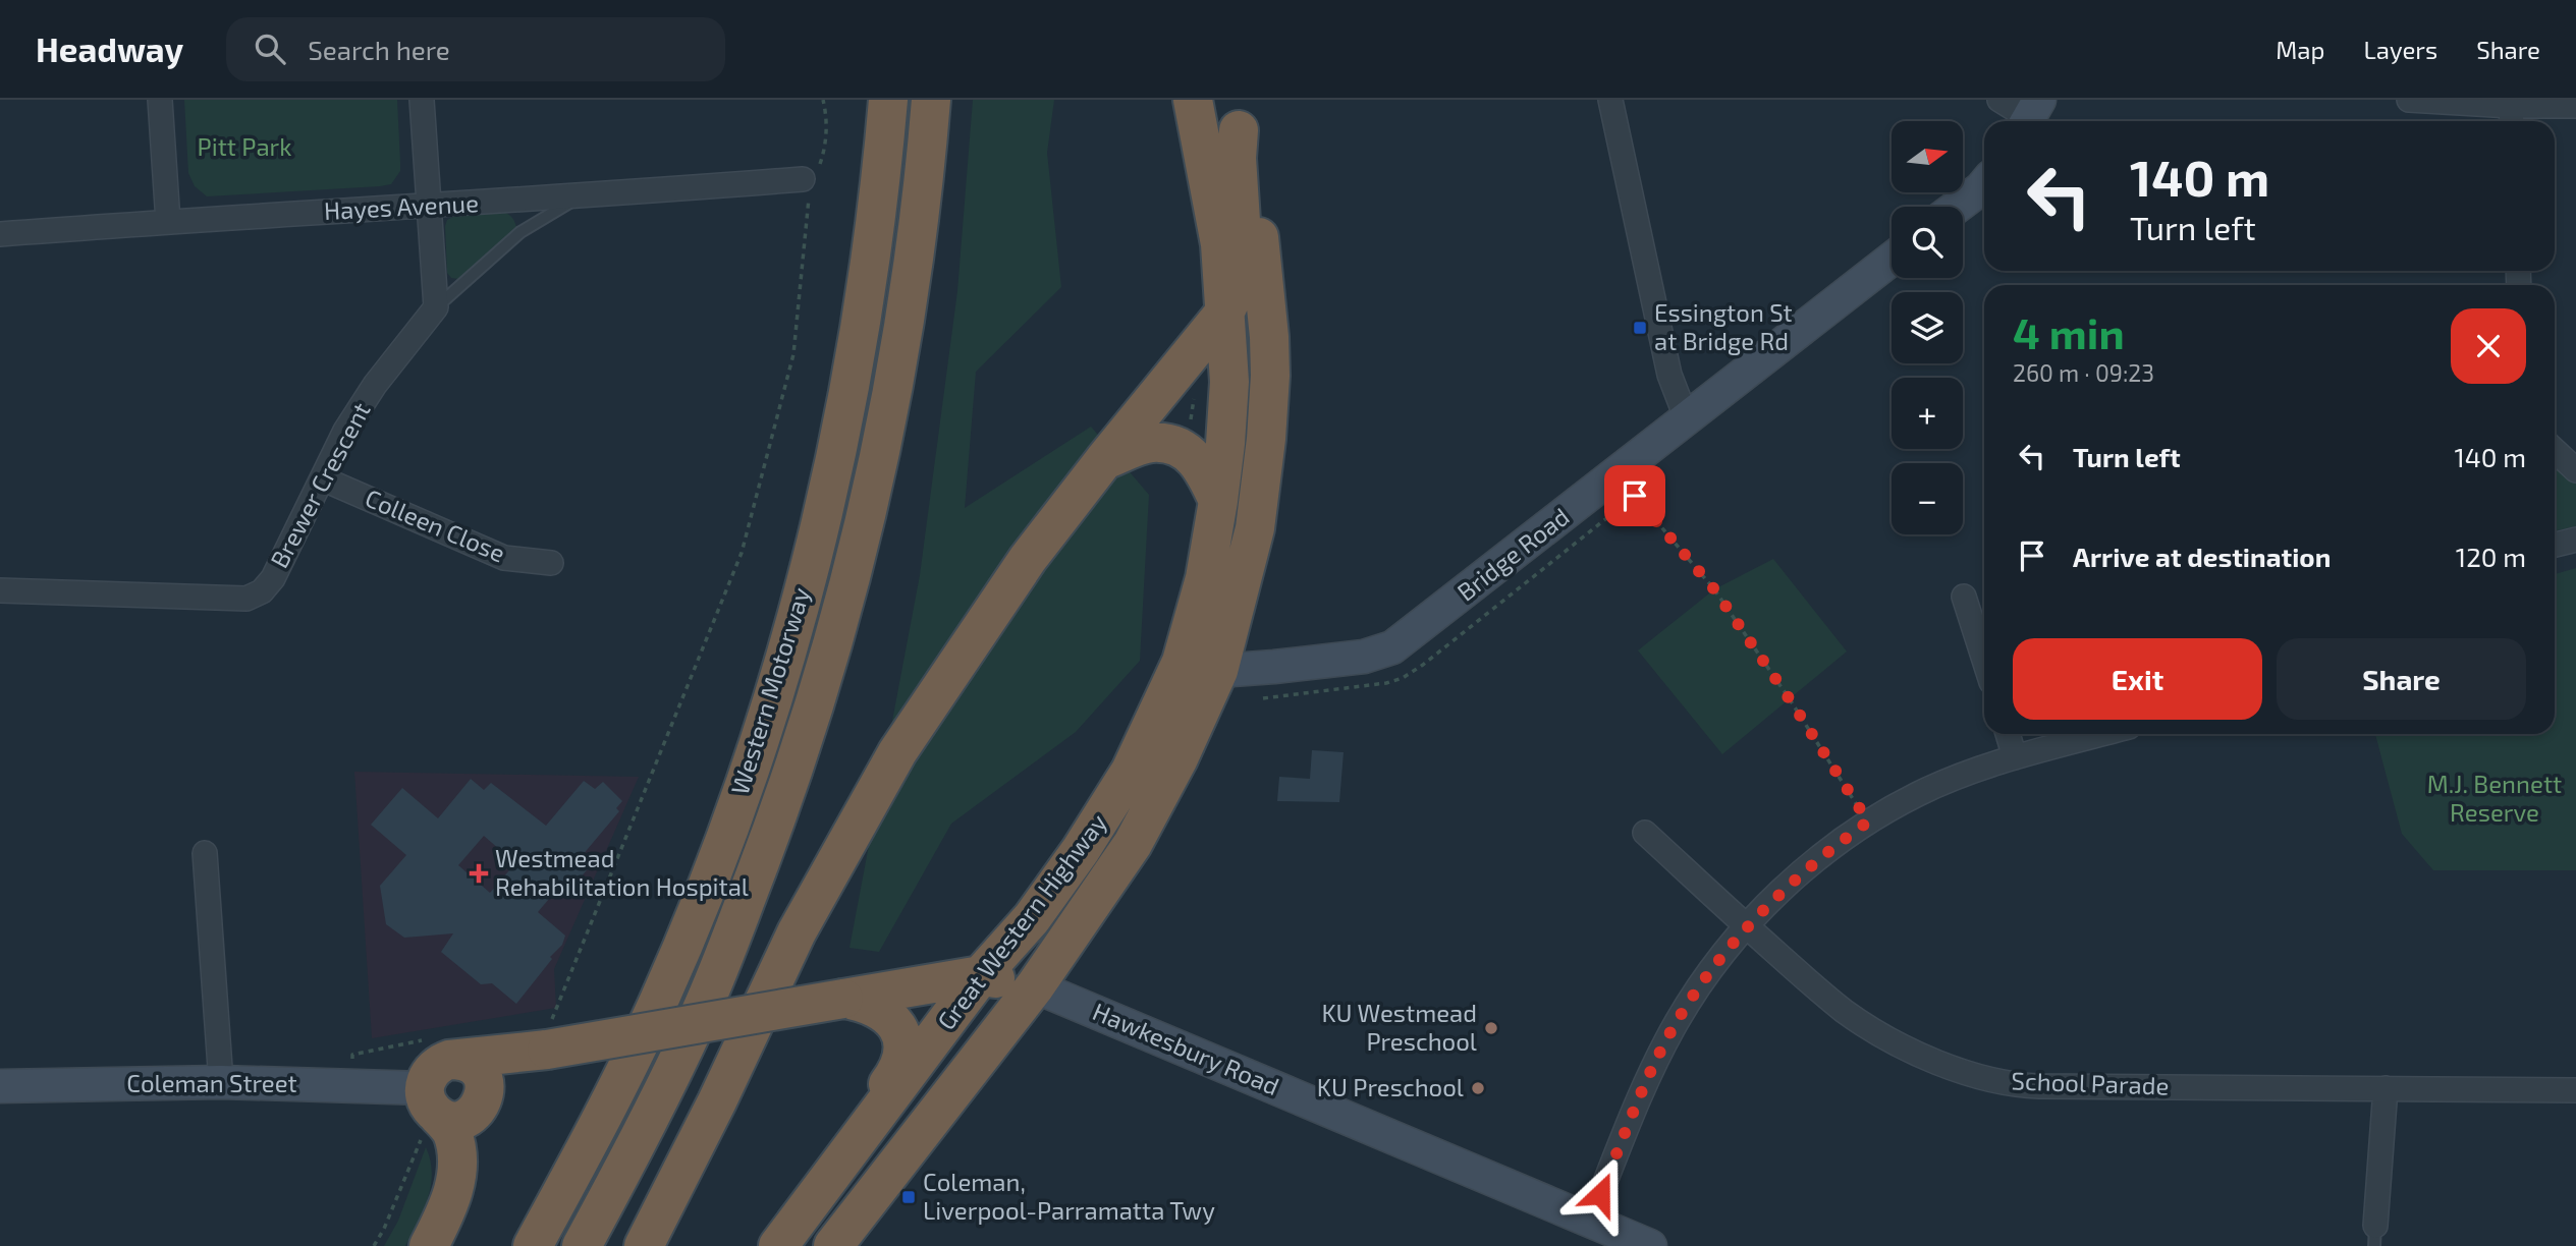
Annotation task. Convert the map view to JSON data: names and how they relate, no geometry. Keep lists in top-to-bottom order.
{
  "streets": {
    "highway": ["Western Motorway", "Great Western Highway"],
    "street": [
      "Hayes Avenue",
      "Brewer Crescent",
      "Colleen Close",
      "Bridge Road",
      "Hawkesbury Road",
      "Coleman Street",
      "School Parade"
    ]
  },
  "crossings": [
    ["Hayes Avenue", "Brewer Crescent"],
    ["Brewer Crescent", "Colleen Close"],
    ["Bridge Road", "Great Western Highway"],
    ["Great Western Highway", "Hawkesbury Road"]
  ],
  "parks": ["Pitt Park", "M.J. Bennett Reserve"],
  "places": {
    "transit": ["Essington St at Bridge Rd", "Coleman, Liverpool-Parramatta Twy"],
    "health": ["Westmead Rehabilitation Hospital"],
    "other": ["KU Westmead Preschool", "KU Preschool"]
  },
  "north": "right",
  "page": {
    "header": "Headway",
    "search": "Search here",
    "nav": ["Map", "Layers", "Share"],
    "map_buttons": ["+", "−"],
    "turn": ["140 m", "Turn left"],
    "heading": ["4 min", "260 m · 09:23"],
    "list": [
      {
        "name": "Turn left",
        "value": "140 m"
      },
      {
        "name": "Arrive at destination",
        "value": "120 m"
      }
    ],
    "buttons": ["Exit", "Share"]
  }
}
